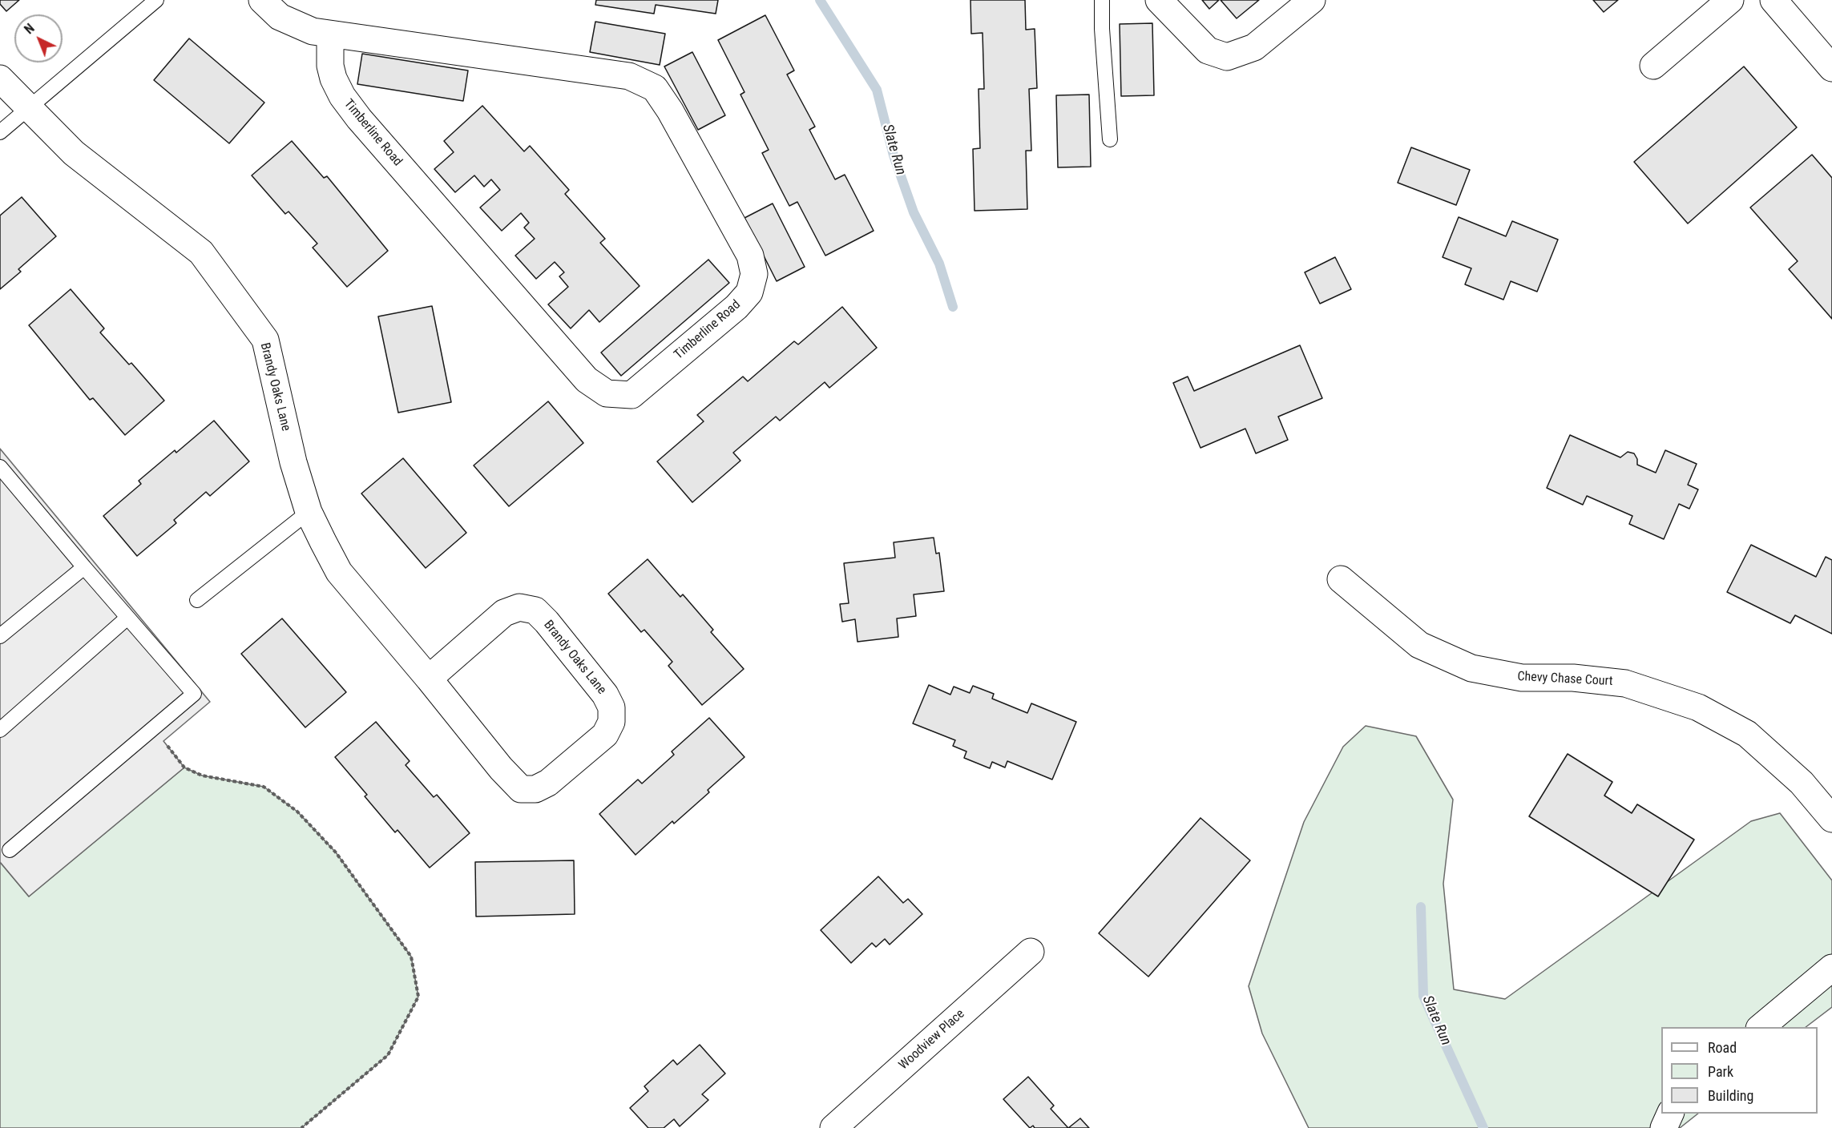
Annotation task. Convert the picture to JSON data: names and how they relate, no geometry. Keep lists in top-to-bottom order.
{
  "streets": {
    "street": [
      "Timberline Road",
      "Brandy Oaks Lane",
      "Chevy Chase Court",
      "Woodview Place"
    ]
  },
  "water": ["Slate Run"],
  "legend": ["Road", "Park", "Building"],
  "north": "top left"
}
